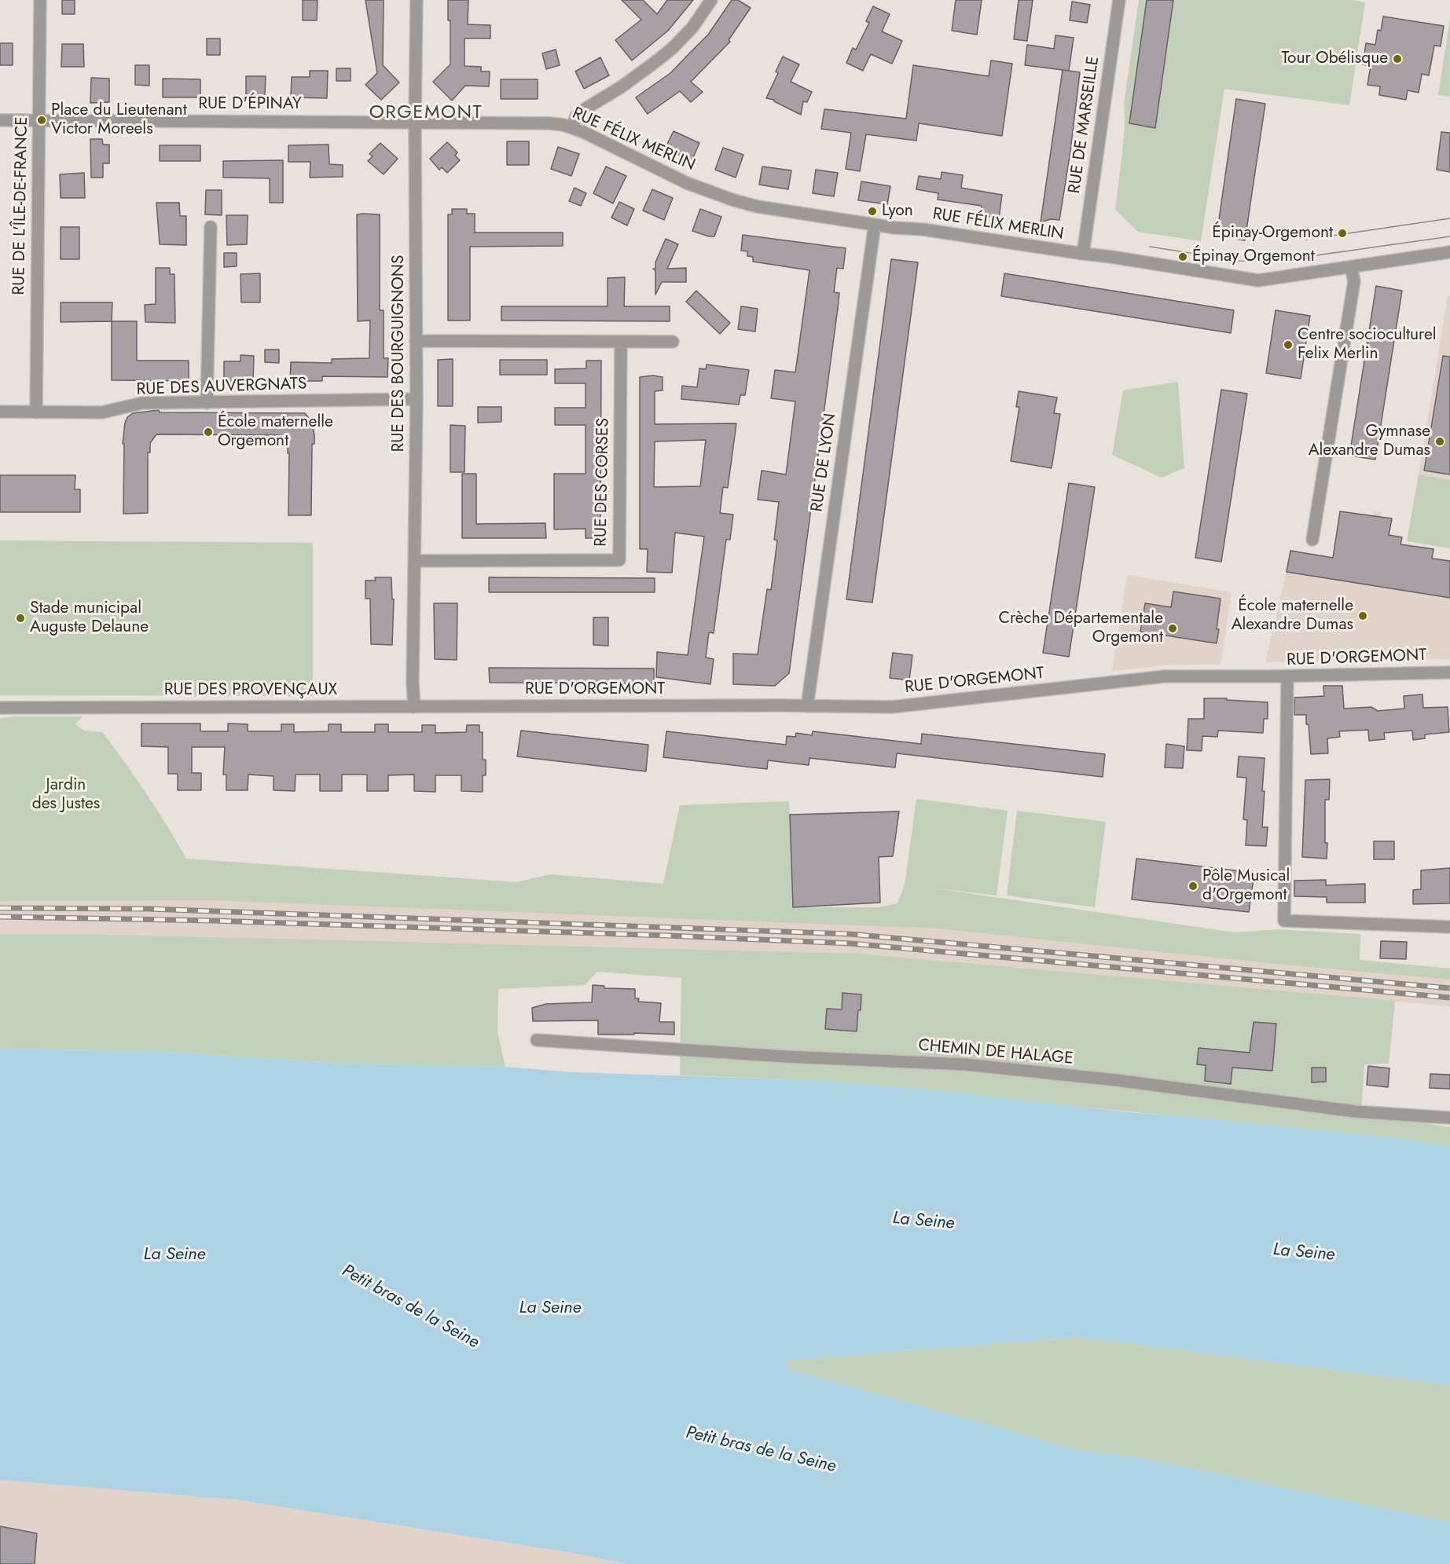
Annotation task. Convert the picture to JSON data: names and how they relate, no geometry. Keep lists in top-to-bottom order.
{
  "streets": {
    "street": [
      "RUE D'ÉPINAY",
      "RUE DE MARSEILLE",
      "RUE FÉLIX MERLIN",
      "RUE DE L'ÎLE-DE-FRANCE",
      "RUE DES BOURGUIGNONS",
      "RUE DES AUVERGNATS",
      "RUE DE LYON",
      "RUE DES CORSES",
      "RUE D'ORGEMONT",
      "RUE DES PROVENÇAUX",
      "CHEMIN DE HALAGE"
    ]
  },
  "crossings": [
    ["RUE D'ÉPINAY", "RUE FÉLIX MERLIN"],
    ["RUE D'ÉPINAY", "RUE DE L'ÎLE-DE-FRANCE"],
    ["RUE D'ÉPINAY", "RUE DES BOURGUIGNONS"],
    ["RUE DE MARSEILLE", "RUE FÉLIX MERLIN"],
    ["RUE FÉLIX MERLIN", "RUE DES BOURGUIGNONS"],
    ["RUE FÉLIX MERLIN", "RUE DE LYON"],
    ["RUE DE L'ÎLE-DE-FRANCE", "RUE DES AUVERGNATS"],
    ["RUE DES BOURGUIGNONS", "RUE DES AUVERGNATS"],
    ["RUE DES BOURGUIGNONS", "RUE DES CORSES"],
    ["RUE DES BOURGUIGNONS", "RUE DES PROVENÇAUX"],
    ["RUE DE LYON", "RUE D'ORGEMONT"],
    ["RUE D'ORGEMONT", "RUE DES PROVENÇAUX"]
  ],
  "districts": ["ORGEMONT"],
  "water": ["La Seine", "Petit bras de la Seine"],
  "parks": ["Jardin des Justes"],
  "places": [
    "Tour Obélisque",
    "Place du Lieutenant Victor Moreels",
    "Lyon",
    "Épinay-Orgemont",
    "Épinay Orgemont",
    "Centre socioculturel Felix Merlin",
    "École maternelle Orgemont",
    "Gymnase Alexandre Dumas",
    "École maternelle Alexandre Dumas",
    "Stade municipal Auguste Delaune",
    "Crèche Départementale Orgemont",
    "Pôle Musical d'Orgemont"
  ]
}
